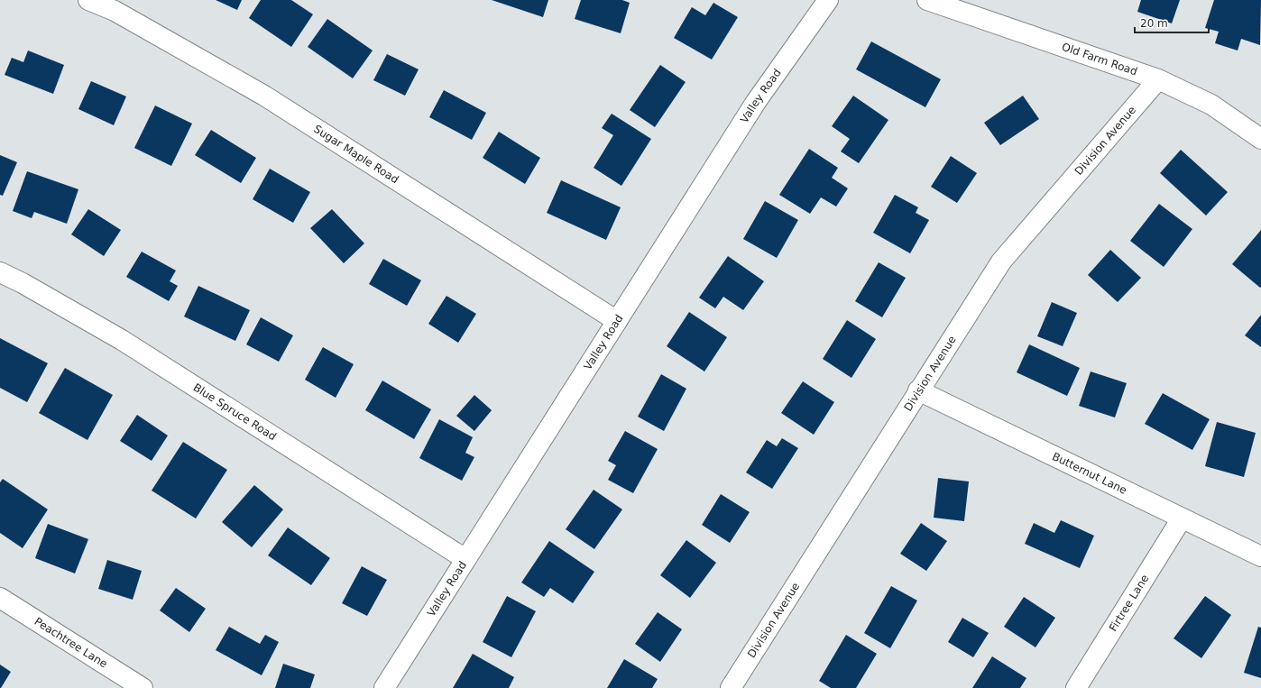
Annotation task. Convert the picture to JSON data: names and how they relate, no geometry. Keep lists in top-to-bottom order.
{
  "streets": {
    "street": [
      "Old Farm Road",
      "Valley Road",
      "Division Avenue",
      "Sugar Maple Road",
      "Blue Spruce Road",
      "Butternut Lane",
      "Firtree Lane",
      "Peachtree Lane"
    ]
  },
  "crossings": [
    ["Old Farm Road", "Division Avenue"],
    ["Valley Road", "Sugar Maple Road"],
    ["Valley Road", "Blue Spruce Road"],
    ["Division Avenue", "Butternut Lane"],
    ["Butternut Lane", "Firtree Lane"]
  ],
  "scale_bar": "20 m"
}
